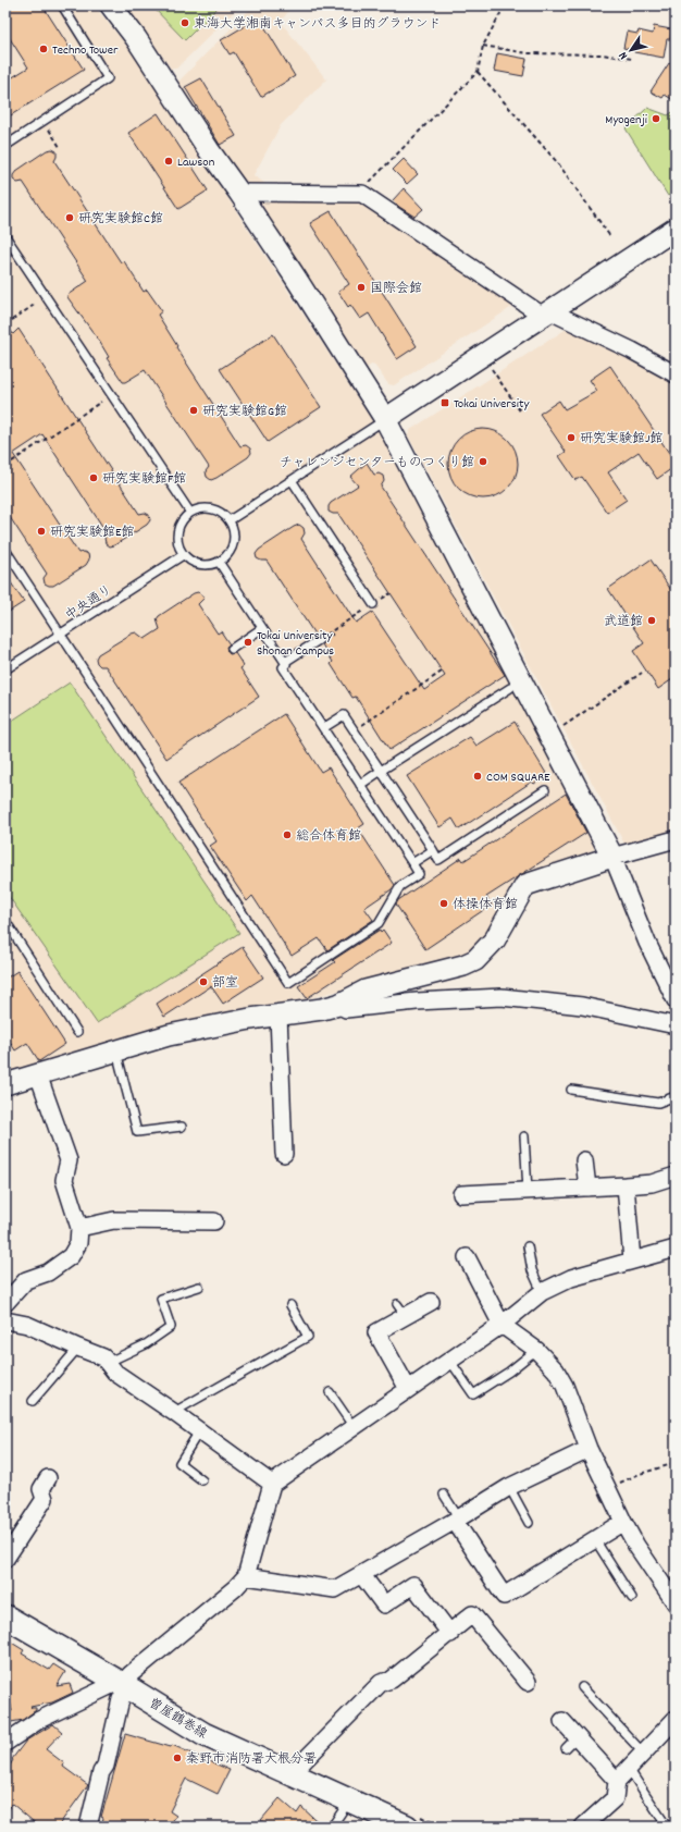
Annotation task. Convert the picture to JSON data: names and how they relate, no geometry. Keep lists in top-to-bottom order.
{
  "streets": {
    "main road": ["曽屋鶴巻線"],
    "lane": ["中央通り"]
  },
  "places": {
    "other": [
      "東海大学湘南キャンパス多目的グラウンド",
      "Techno Tower",
      "Myogenji",
      "Lawson",
      "研究実験館C館",
      "国際会館",
      "研究実験館G館",
      "研究実験館J館",
      "チャレンジセンターものつくり館",
      "研究実験館F館",
      "研究実験館E館",
      "武道館",
      "Tokai University Shonan Campus",
      "COM SQUARE",
      "総合体育館",
      "体操体育館",
      "部室",
      "秦野市消防署大根分署"
    ],
    "transit": ["Tokai University"]
  },
  "north": "bottom left"
}
